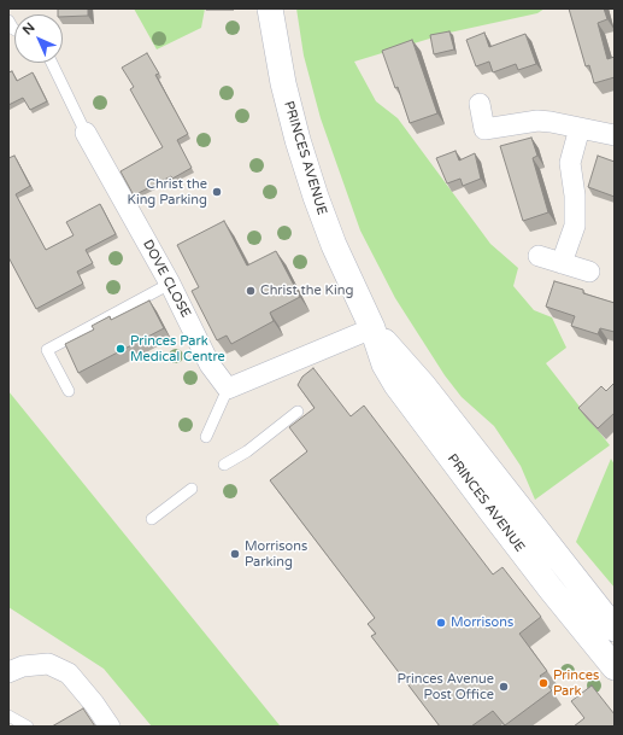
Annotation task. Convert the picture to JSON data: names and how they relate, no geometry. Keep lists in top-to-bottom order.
{
  "streets": {
    "street": ["PRINCES AVENUE", "DOVE CLOSE"]
  },
  "places": [
    "Christ the King Parking",
    "Christ the King",
    "Princes Park Medical Centre",
    "Morrisons Parking",
    "Morrisons",
    "Princes Park",
    "Princes Avenue Post Office"
  ],
  "north": "top left"
}
